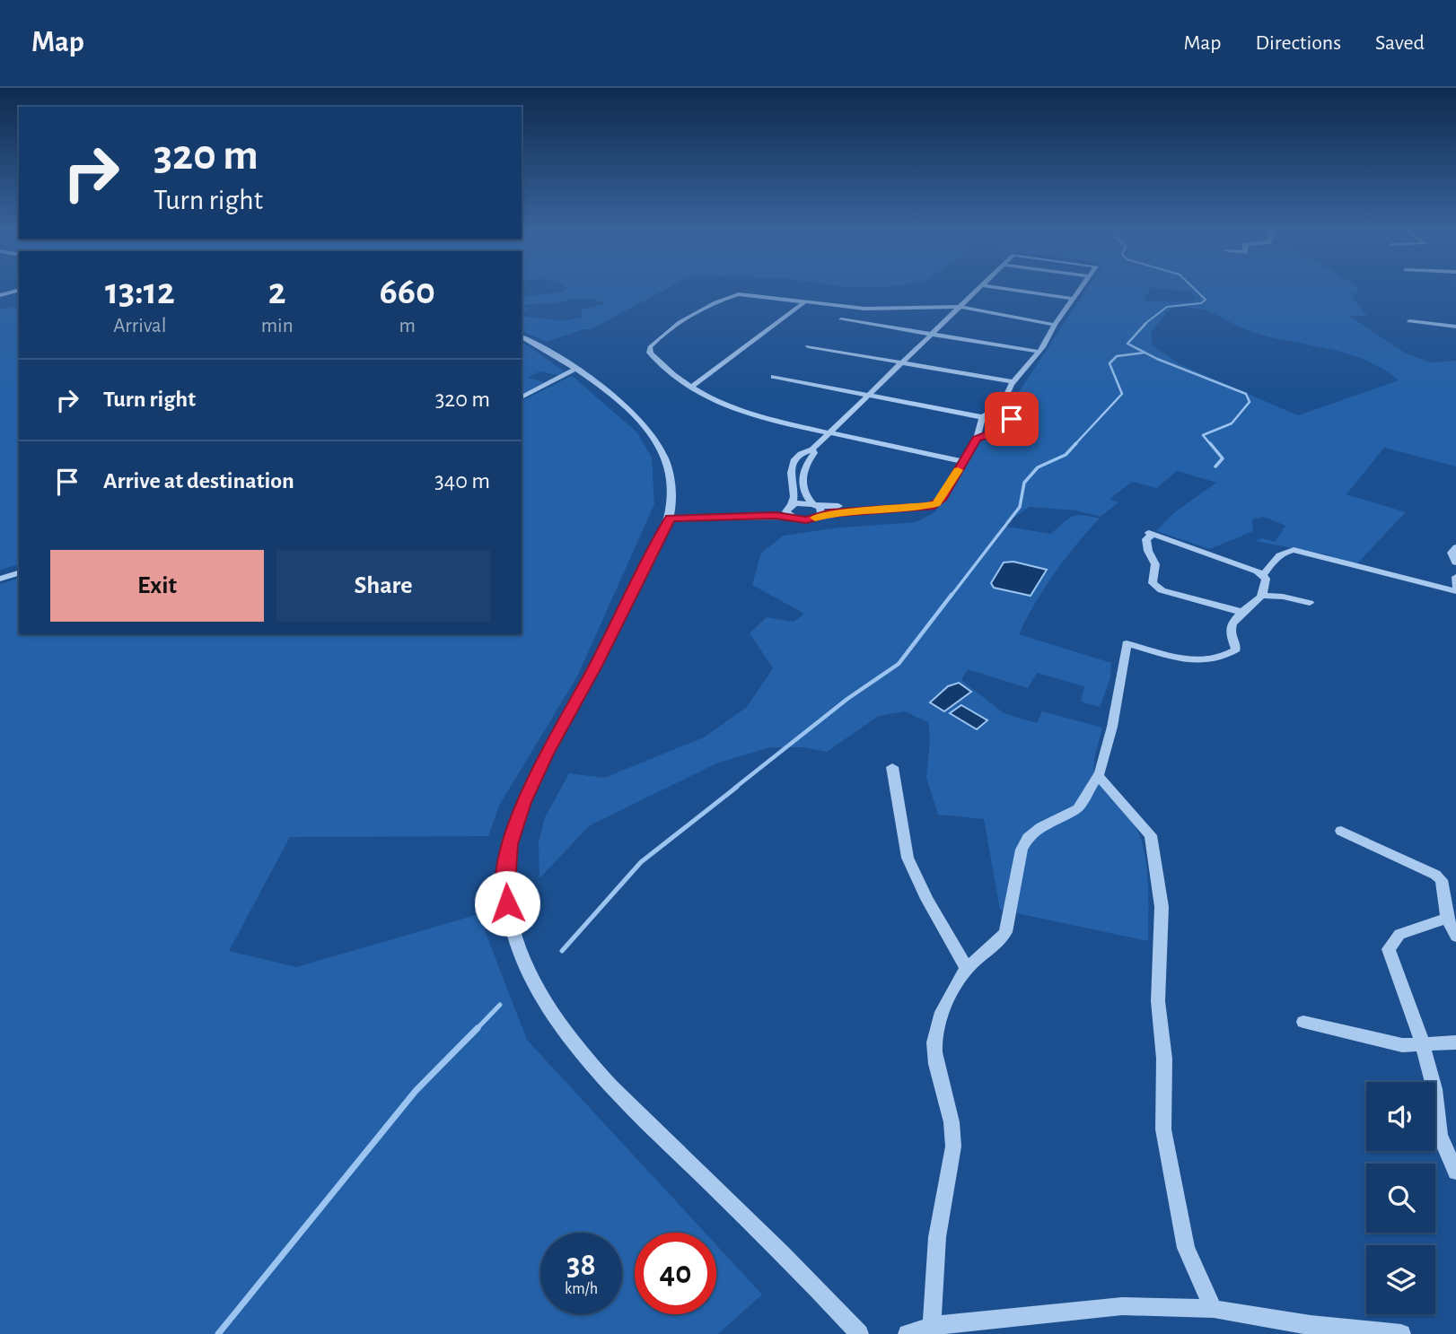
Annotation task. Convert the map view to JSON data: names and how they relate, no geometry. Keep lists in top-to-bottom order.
{
  "page": {
    "header": "Map",
    "nav": ["Map", "Directions", "Saved"],
    "turn": ["320 m", "Turn right"],
    "eta": [
      "13:12",
      "Arrival",
      "2",
      "min",
      "660",
      "m"
    ],
    "list": [
      {
        "name": "Turn right",
        "value": "320 m"
      },
      {
        "name": "Arrive at destination",
        "value": "340 m"
      }
    ],
    "buttons": ["Exit", "Share"],
    "speed": "38 km/h",
    "limit": "40"
  }
}
